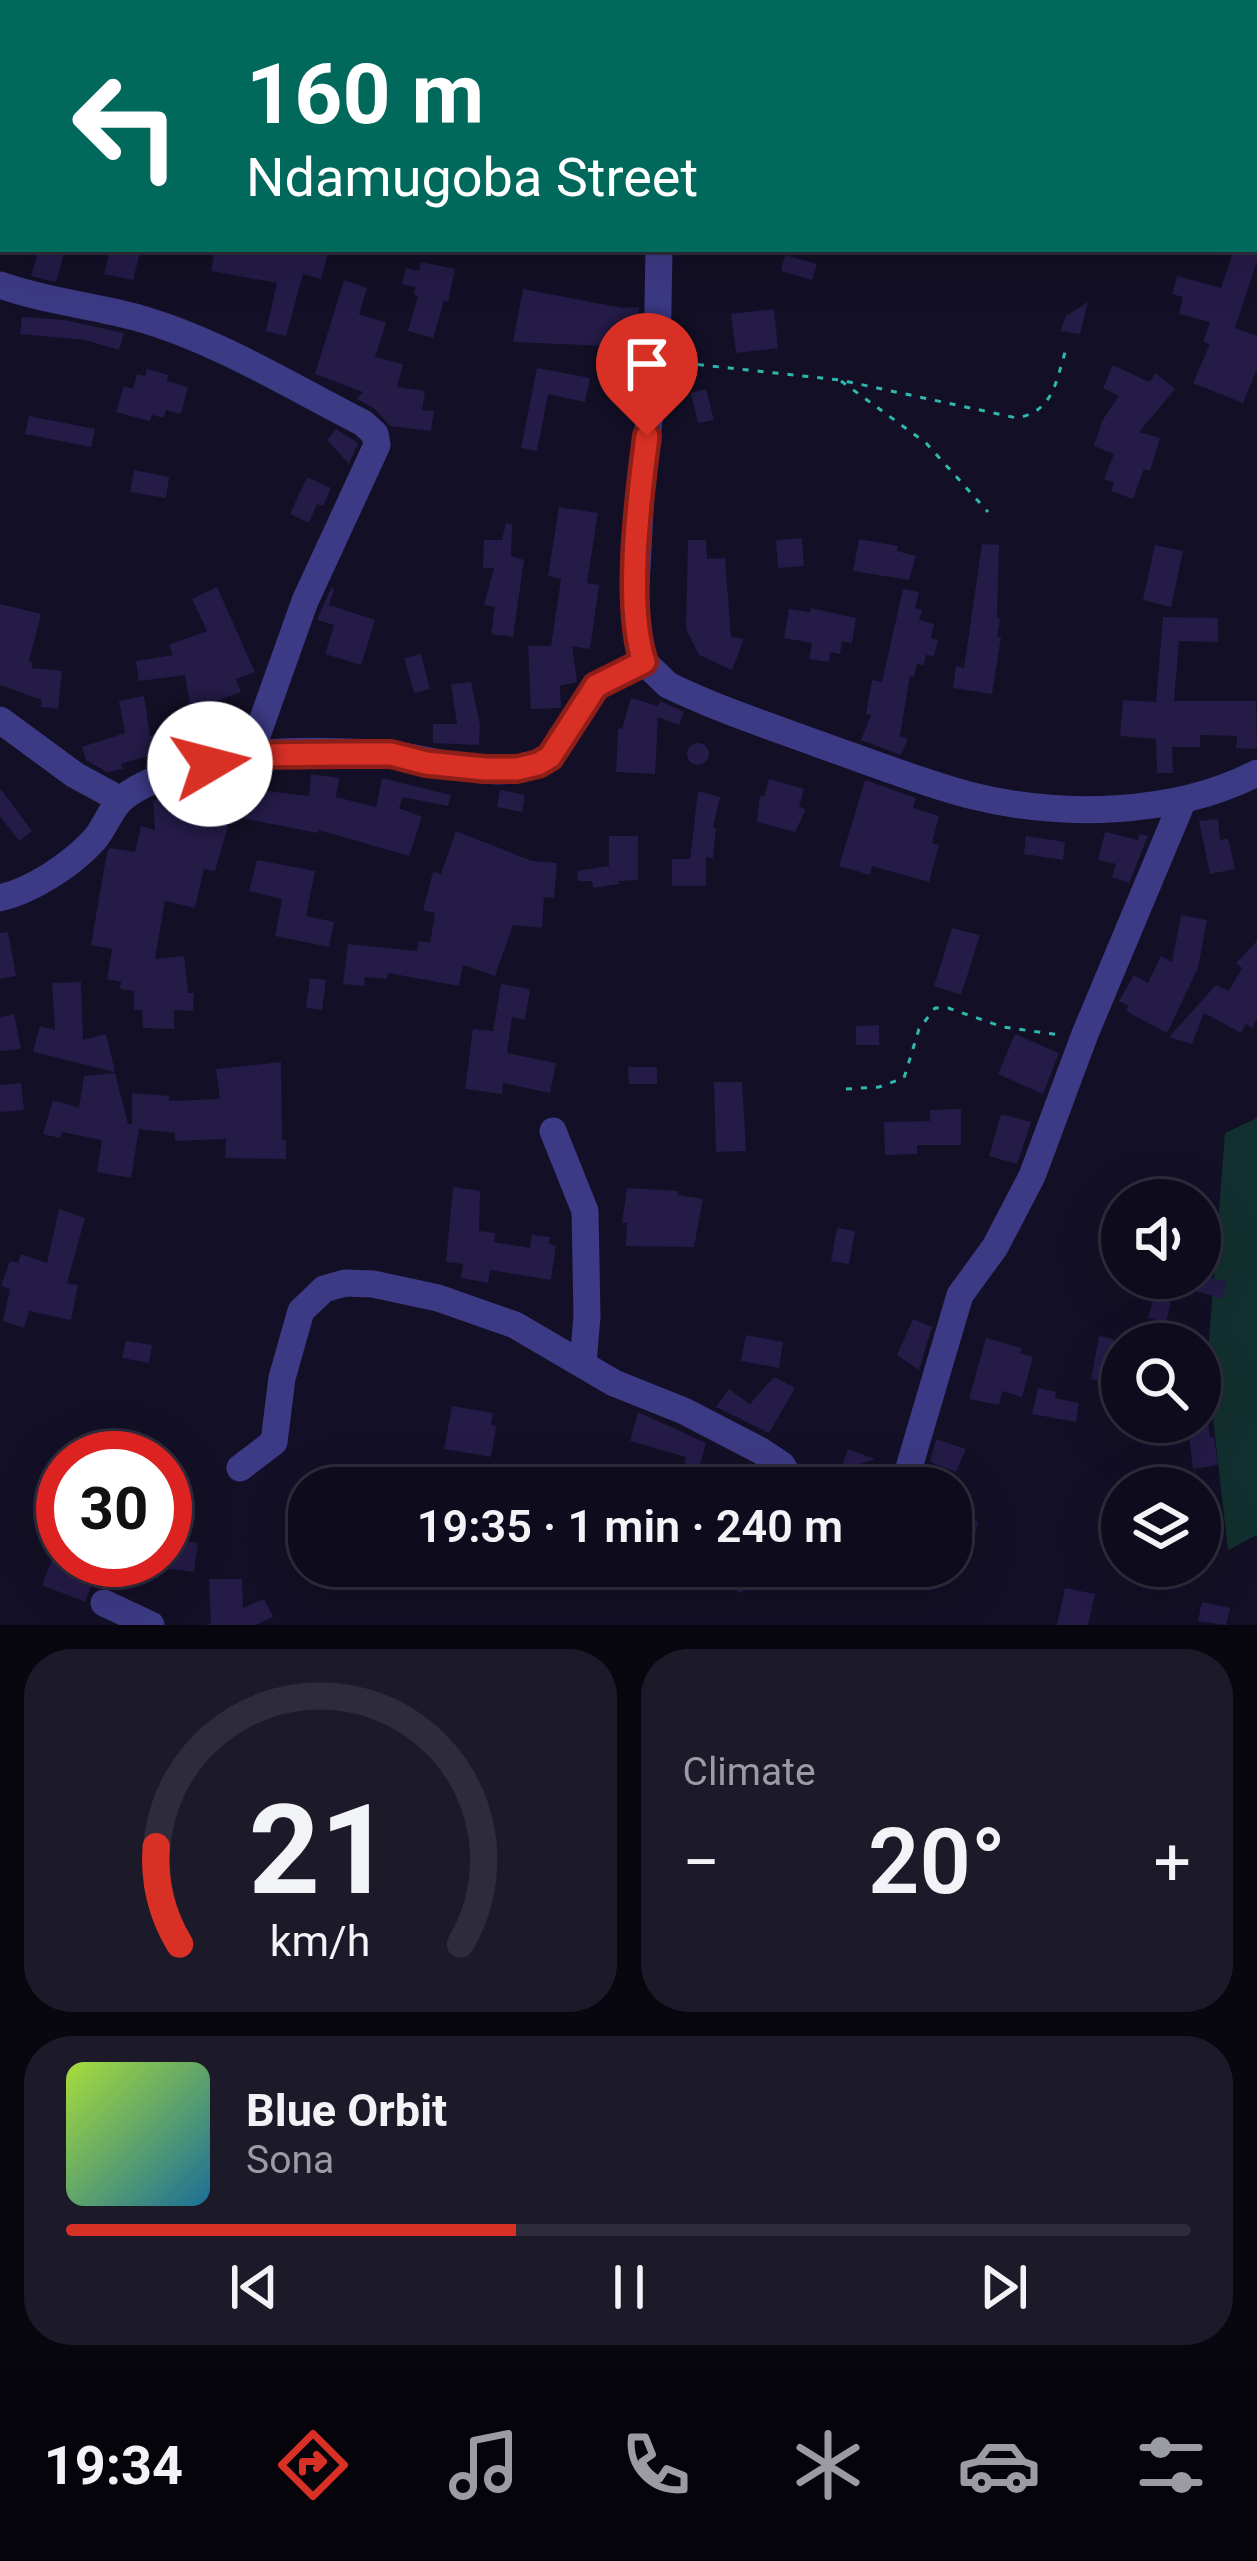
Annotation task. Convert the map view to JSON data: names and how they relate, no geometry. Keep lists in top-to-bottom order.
{
  "page": {
    "turn": ["160 m", "Ndamugoba Street"],
    "limit": "30",
    "trip": "19:35 · 1 min · 240 m",
    "tile": "Climate",
    "heat": ["−", "20°", "+"],
    "song": ["Blue Orbit", "Sona"],
    "tabs": "19:34",
    "gauge": ["21", "km/h"]
  }
}
